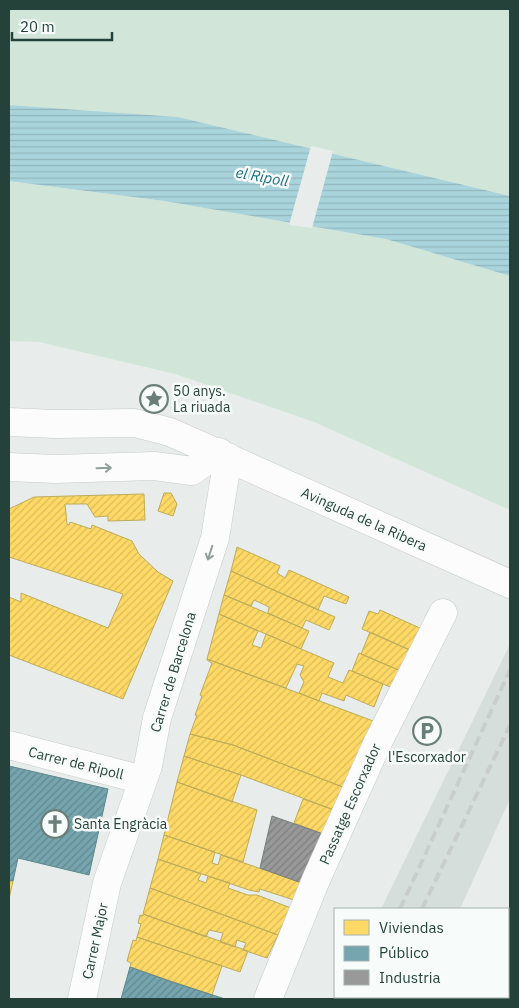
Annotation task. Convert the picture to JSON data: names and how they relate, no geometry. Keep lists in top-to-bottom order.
{
  "streets": {
    "street": [
      "Avinguda de la Ribera",
      "Carrer de Barcelona",
      "Carrer de Ripoll",
      "Passatge Escorxador",
      "Carrer Major"
    ]
  },
  "crossings": [
    ["Avinguda de la Ribera", "Carrer de Barcelona"],
    ["Carrer de Barcelona", "Carrer de Ripoll"],
    ["Carrer de Barcelona", "Carrer Major"]
  ],
  "one_way": ["Carrer de Barcelona"],
  "water": ["el Ripoll"],
  "places": {
    "place": ["50 anys. La riuada"],
    "parking": ["l'Escorxador"],
    "church": ["Santa Engràcia"]
  },
  "legend": ["Viviendas", "Público", "Industria"],
  "scale_bar": "20 m"
}
